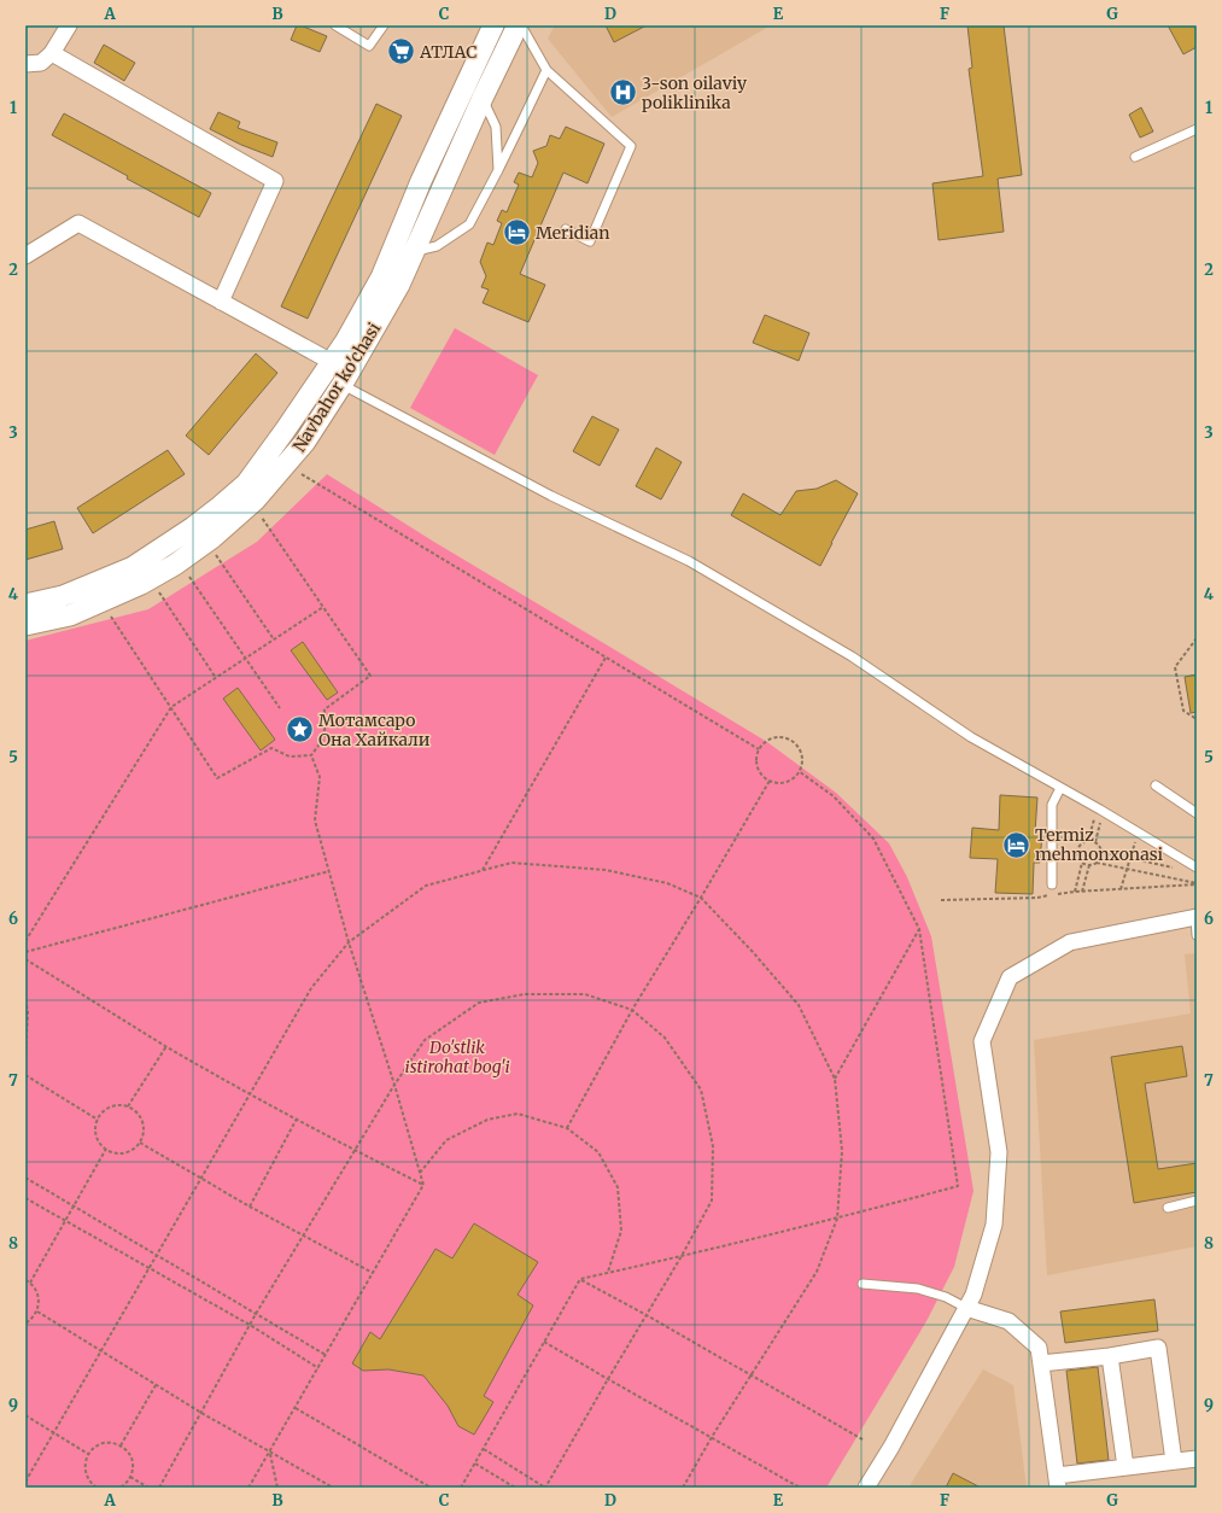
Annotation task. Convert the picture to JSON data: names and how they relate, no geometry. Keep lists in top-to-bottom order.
{
  "streets": {
    "street": ["Navbahor ko'chasi"]
  },
  "parks": ["Do'stlik istirohat bog'i"],
  "places": {
    "supermarket": ["АТЛАС"],
    "hospital": ["3-son oilaviy poliklinika"],
    "hotel": ["Meridian", "Termiz mehmonxonasi"],
    "place": ["Мотамсаро Она Хайкали"]
  },
  "grid": {
    "columns": [
      "A",
      "B",
      "C",
      "D",
      "E",
      "F",
      "G"
    ],
    "rows": [
      "1",
      "2",
      "3",
      "4",
      "5",
      "6",
      "7",
      "8",
      "9"
    ]
  }
}
